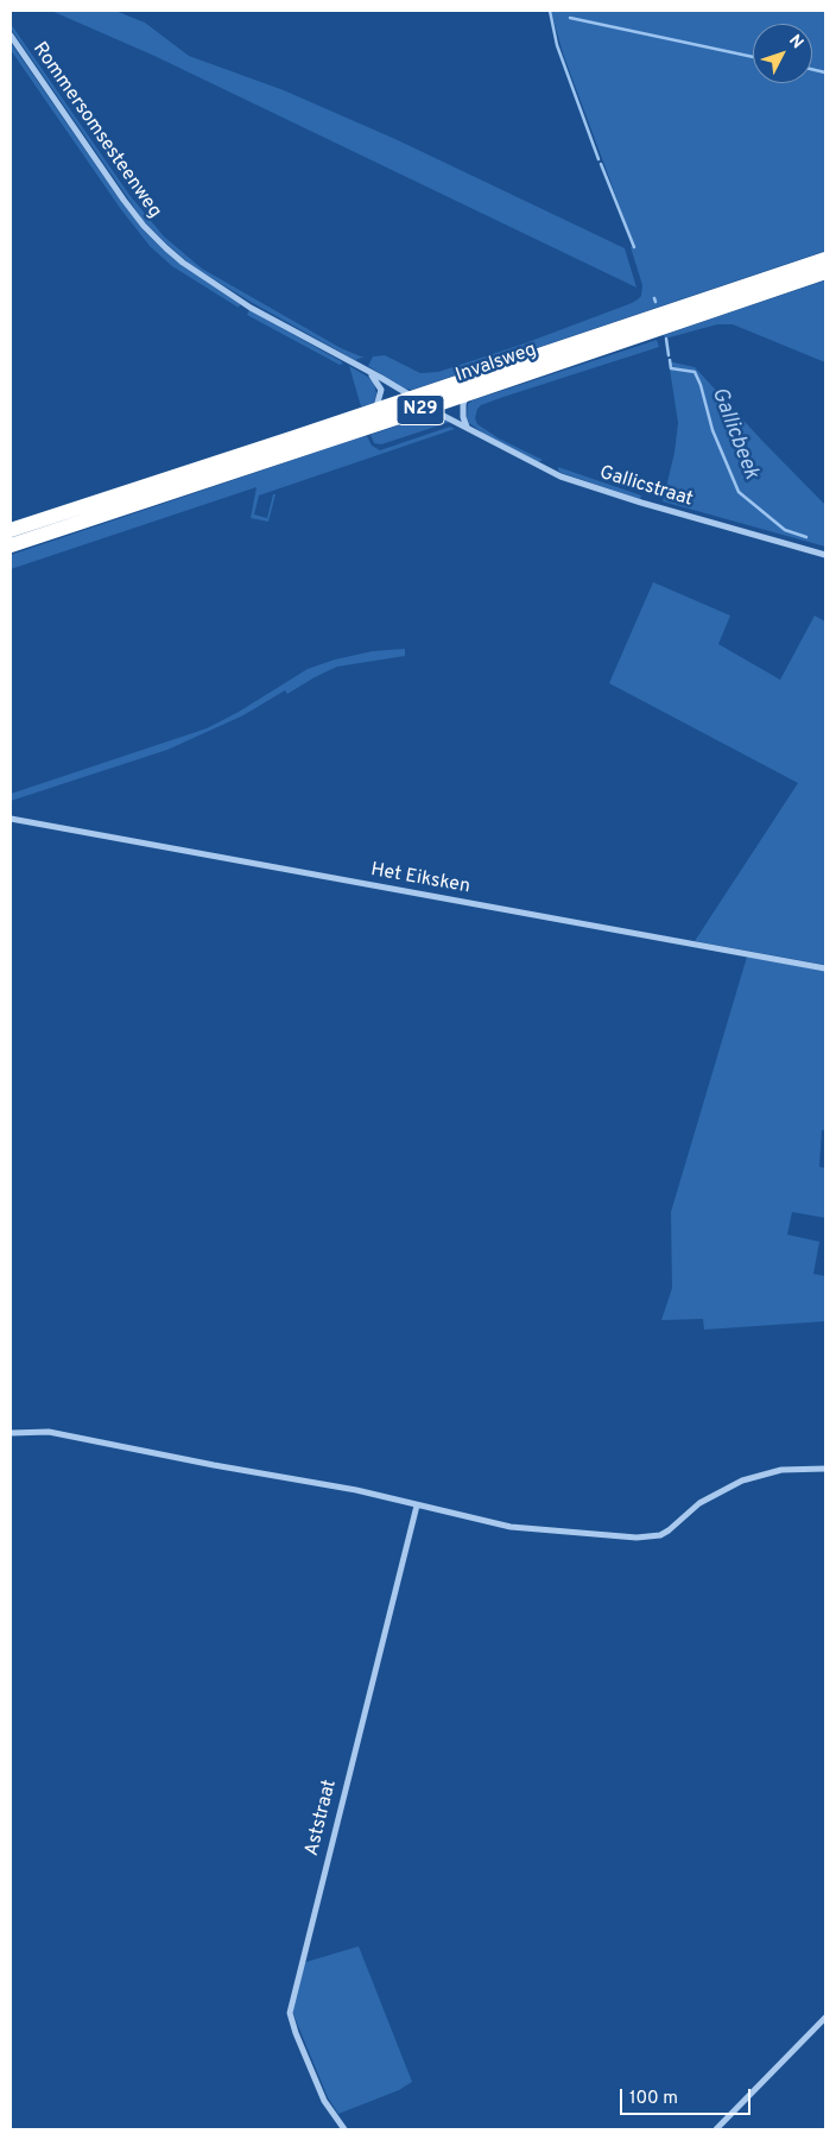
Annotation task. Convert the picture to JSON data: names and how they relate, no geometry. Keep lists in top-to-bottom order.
{
  "streets": {
    "highway": ["Invalsweg", "N29"],
    "street": [
      "Rommersomsesteenweg",
      "Gallicstraat",
      "Het Eiksken",
      "Aststraat"
    ]
  },
  "crossings": [
    ["Rommersomsesteenweg", "Invalsweg"],
    ["Invalsweg", "Gallicstraat"]
  ],
  "water": ["Gallicbeek"],
  "scale_bar": "100 m",
  "north": "top right"
}
